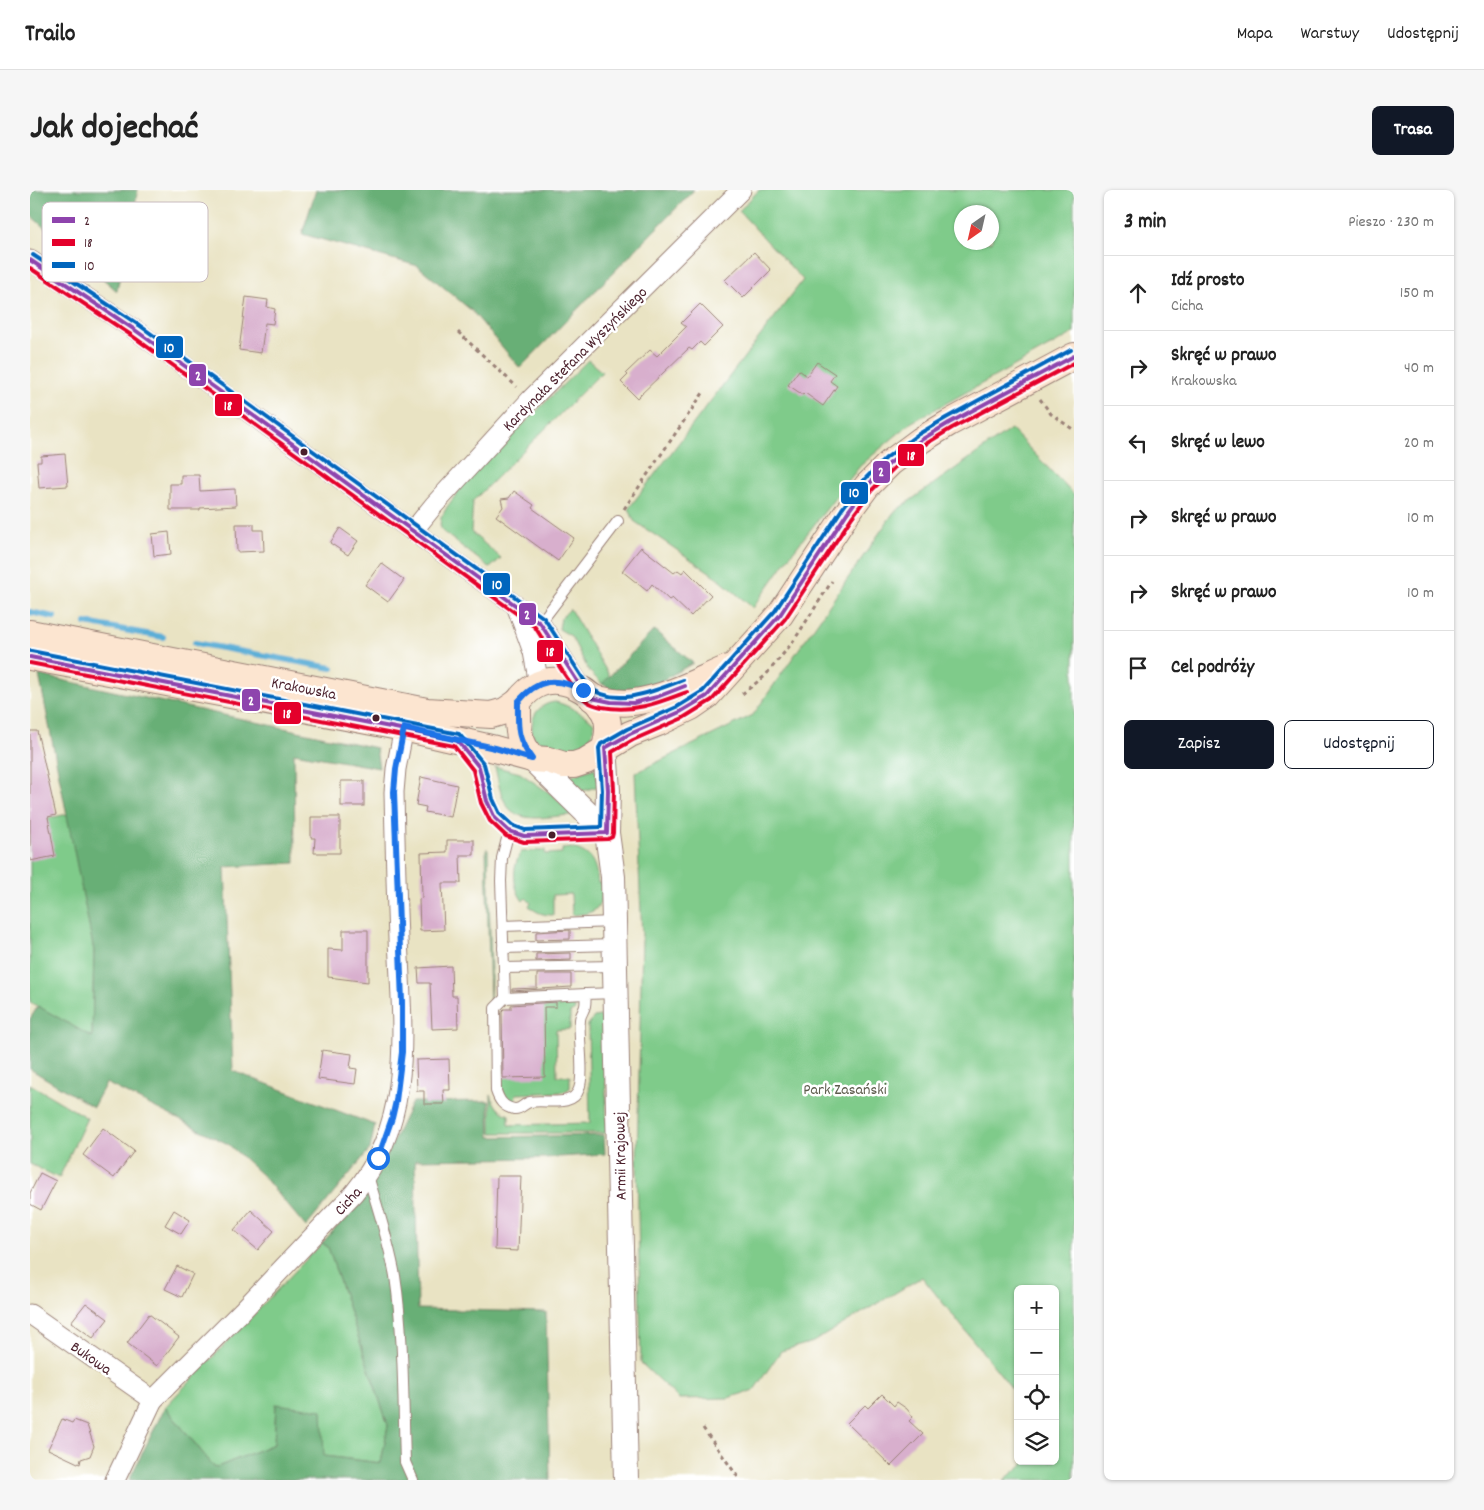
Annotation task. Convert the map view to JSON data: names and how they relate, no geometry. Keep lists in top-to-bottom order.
{
  "streets": {
    "main road": ["Krakowska"],
    "street": [
      "Kardynała Stefana Wyszyńskiego",
      "Armii Krajowej",
      "Cicha",
      "Bukowa"
    ]
  },
  "crossings": [
    ["Krakowska", "Armii Krajowej"],
    ["Krakowska", "Cicha"],
    ["Cicha", "Bukowa"]
  ],
  "parks": ["Park Zasański"],
  "lines": ["transit line 10", "transit line 2", "transit line 18"],
  "legend": ["2", "18", "10"],
  "north": "bottom left",
  "page": {
    "header": "Trailo",
    "nav": ["Mapa", "Warstwy", "Udostępnij"],
    "title": "Jak dojechać",
    "buttons": [
      "Trasa",
      ["Zapisz", "Udostępnij"]
    ],
    "heading": ["3 min", "Pieszo · 230 m"],
    "list": [
      ["Idź prosto", "Cicha", "150 m"],
      ["Skręć w prawo", "Krakowska", "40 m"],
      ["Skręć w lewo", "20 m"],
      ["Skręć w prawo", "10 m"],
      ["Skręć w prawo", "10 m"],
      "Cel podróży"
    ],
    "map_buttons": ["+", "−"]
  }
}
